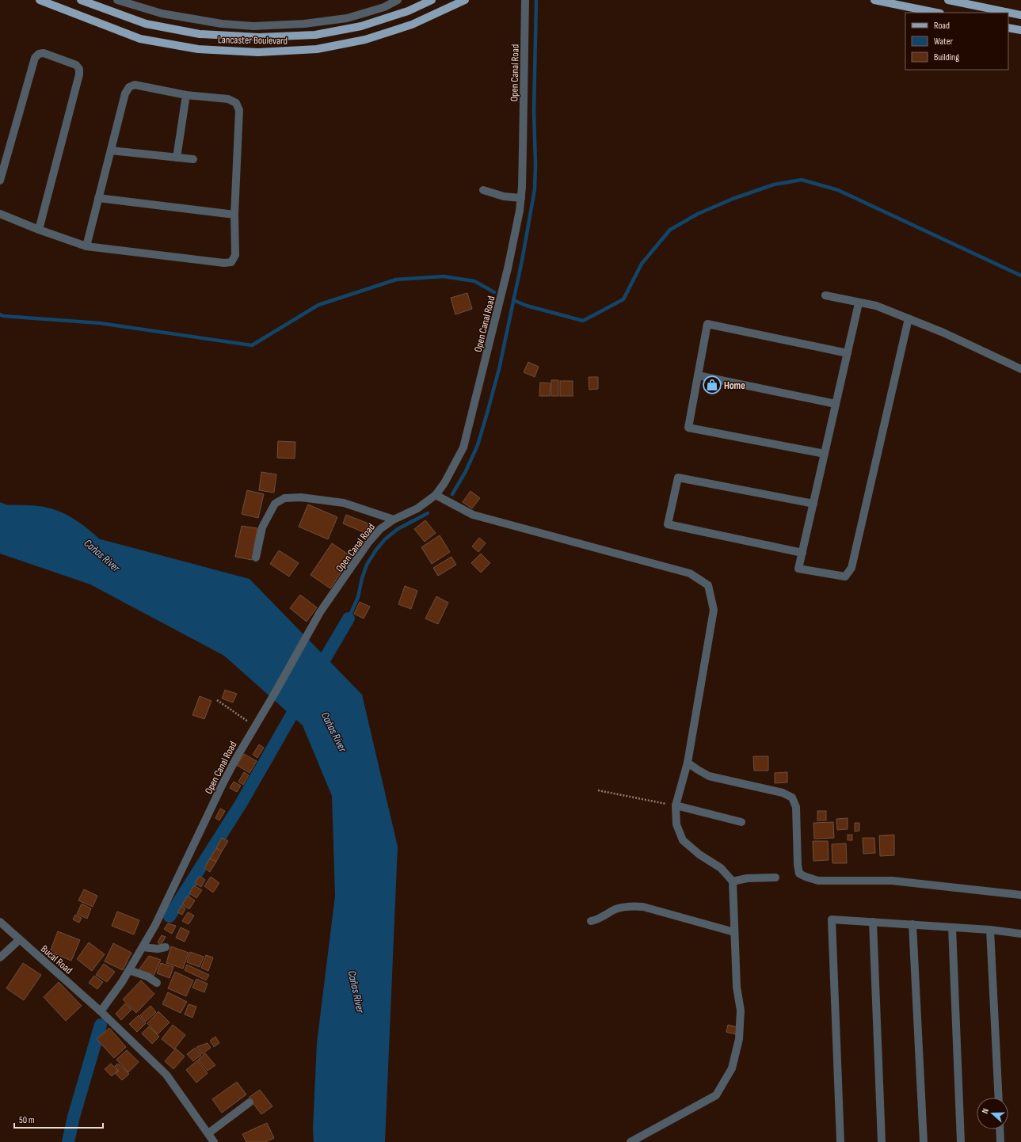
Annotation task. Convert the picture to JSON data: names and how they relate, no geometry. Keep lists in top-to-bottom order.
{
  "streets": {
    "main road": ["Lancaster Boulevard"],
    "street": ["Open Canal Road", "Bucal Road"]
  },
  "crossings": [
    ["Open Canal Road", "Bucal Road"]
  ],
  "water": ["Cañas River"],
  "places": {
    "shop": ["Home"]
  },
  "legend": ["Road", "Water", "Building"],
  "scale_bar": "50 m",
  "north": "left"
}
